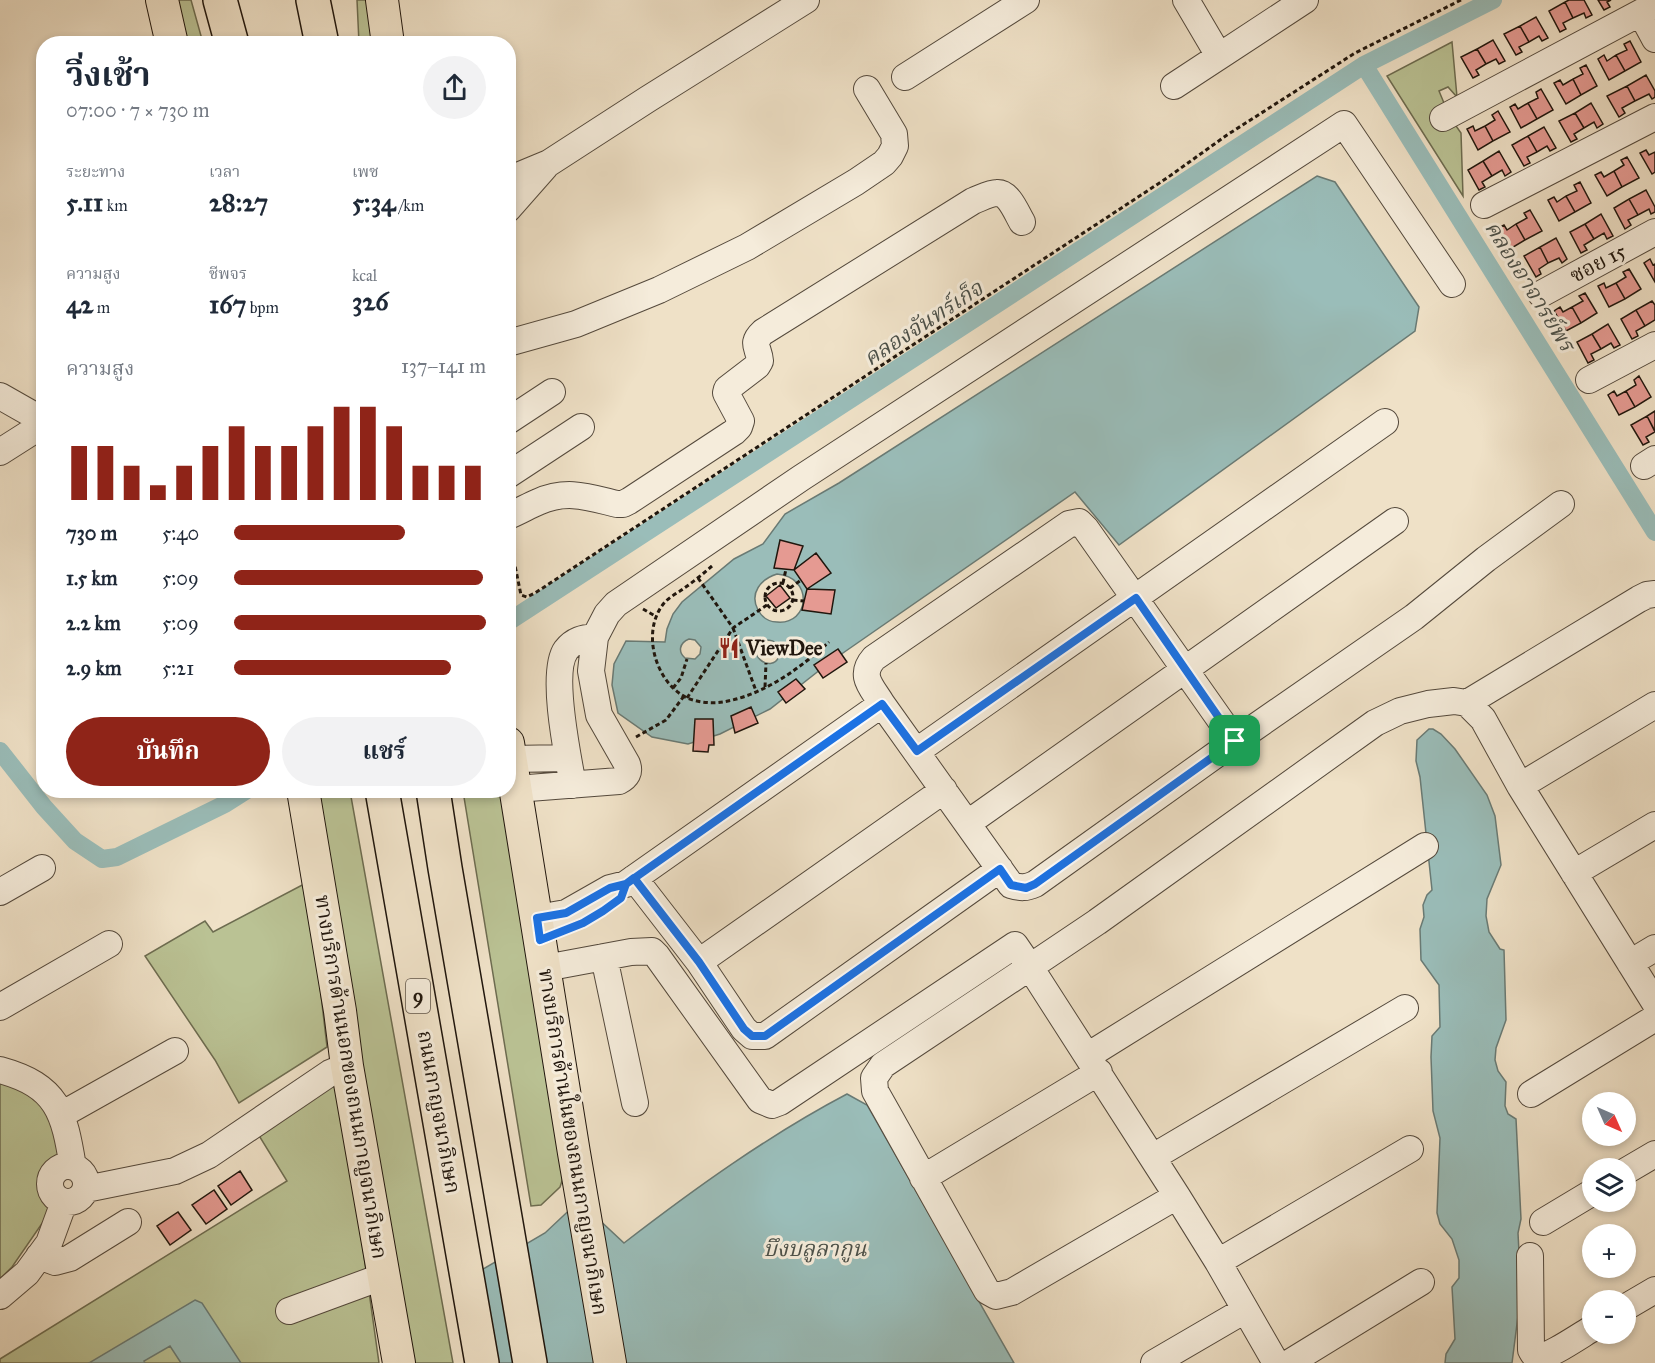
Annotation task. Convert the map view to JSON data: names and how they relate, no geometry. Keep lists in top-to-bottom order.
{
  "streets": {
    "highway": ["9", "ถนนกาญจนาภิเษก"],
    "main road": ["ทางบริการด้านนอกของถนนกาญจนาภิเษก", "ทางบริการด้านในของถนนกาญจนาภิเษก"],
    "street": ["ซอย 15"]
  },
  "water": ["คลองอาจารย์พร", "คลองจันทร์เก็จ", "บึงบลูลากูน"],
  "places": {
    "restaurant": ["ViewDee"]
  },
  "north": "bottom right",
  "page": {
    "heading": ["วิ่งเช้า", "07:00 · 7 × 730 m"],
    "stats": [
      ["ระยะทาง", "5.11 km"],
      ["เวลา", "28:27"],
      ["เพซ", "5:34 /km"],
      ["ความสูง", "42 m"],
      ["ชีพจร", "167 bpm"],
      ["kcal", "326"]
    ],
    "chart": ["ความสูง", "137–141 m"],
    "list": [
      {
        "name": "730 m",
        "note": "5:40"
      },
      {
        "name": "1.5 km",
        "note": "5:09"
      },
      {
        "name": "2.2 km",
        "note": "5:09"
      },
      {
        "name": "2.9 km",
        "note": "5:21"
      }
    ],
    "buttons": ["บันทึก", "แชร์"],
    "map_buttons": ["+", "−"]
  }
}
